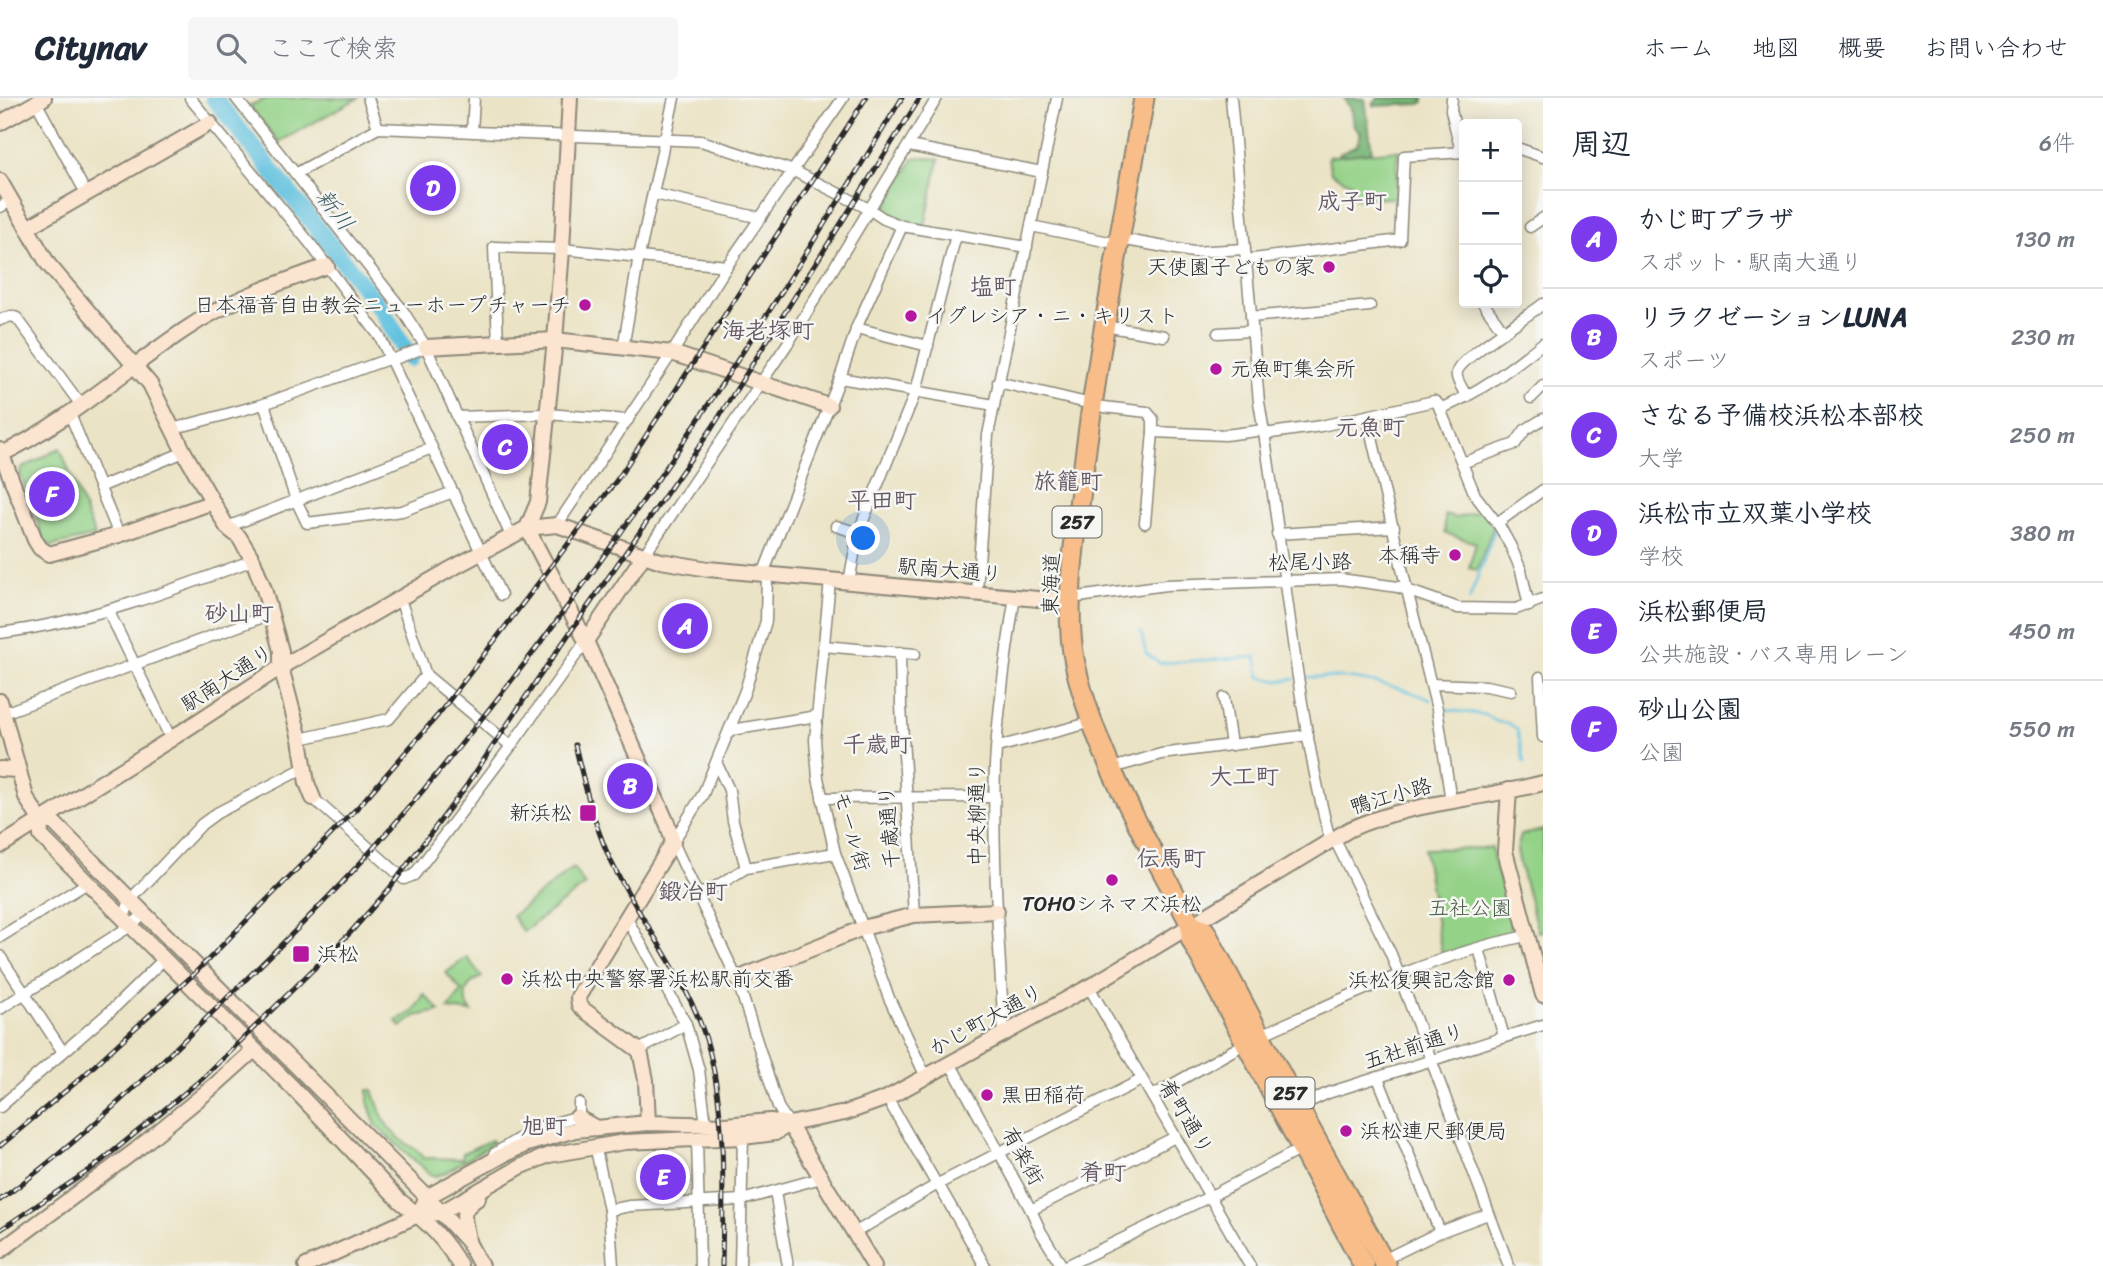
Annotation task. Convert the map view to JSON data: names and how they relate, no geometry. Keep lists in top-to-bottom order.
{
  "streets": {
    "highway": ["257", "東海道"],
    "street": [
      "松尾小路",
      "駅南大通り",
      "鴨江小路",
      "中央柳通り",
      "千歳通り",
      "モール街",
      "かじ町大通り",
      "五社前通り",
      "肴町通り",
      "有楽街"
    ]
  },
  "crossings": [
    ["257", "東海道"],
    ["257", "鴨江小路"],
    ["257", "かじ町大通り"],
    ["257", "五社前通り"],
    ["松尾小路", "駅南大通り"],
    ["松尾小路", "東海道"],
    ["駅南大通り", "東海道"],
    ["駅南大通り", "中央柳通り"],
    ["駅南大通り", "モール街"],
    ["東海道", "鴨江小路"],
    ["東海道", "かじ町大通り"],
    ["鴨江小路", "かじ町大通り"],
    ["中央柳通り", "かじ町大通り"],
    ["モール街", "かじ町大通り"],
    ["かじ町大通り", "肴町通り"],
    ["かじ町大通り", "有楽街"]
  ],
  "districts": [
    "成子町",
    "塩町",
    "海老塚町",
    "元魚町",
    "旅籠町",
    "平田町",
    "砂山町",
    "千歳町",
    "大工町",
    "伝馬町",
    "鍛冶町",
    "旭町",
    "肴町"
  ],
  "water": ["新川"],
  "parks": ["五社公園"],
  "places": {
    "other": [
      "天使園子どもの家",
      "日本福音自由教会ニューホープチャーチ",
      "イグレシア・ニ・キリスト",
      "元魚町集会所",
      "本稱寺",
      "TOHOシネマズ浜松",
      "浜松中央警察署浜松駅前交番",
      "浜松復興記念館",
      "黒田稲荷",
      "浜松連尺郵便局"
    ],
    "transit": ["新浜松", "浜松"]
  },
  "page": {
    "header": "Citynav",
    "search": "ここで検索",
    "nav": [
      "ホーム",
      "地図",
      "概要",
      "お問い合わせ"
    ],
    "heading": ["周辺", "6件"],
    "map_buttons": ["+", "−"],
    "pins": [
      "D",
      "C",
      "F",
      "A",
      "B",
      "E"
    ],
    "list": [
      {
        "mark": "A",
        "name": "かじ町プラザ",
        "note": "スポット · 駅南大通り",
        "value": "130 m"
      },
      {
        "mark": "B",
        "name": "リラクゼーションLUNA",
        "note": "スポーツ",
        "value": "230 m"
      },
      {
        "mark": "C",
        "name": "さなる予備校浜松本部校",
        "note": "大学",
        "value": "250 m"
      },
      {
        "mark": "D",
        "name": "浜松市立双葉小学校",
        "note": "学校",
        "value": "380 m"
      },
      {
        "mark": "E",
        "name": "浜松郵便局",
        "note": "公共施設 · バス専用レーン",
        "value": "450 m"
      },
      {
        "mark": "F",
        "name": "砂山公園",
        "note": "公園",
        "value": "550 m"
      }
    ]
  }
}
